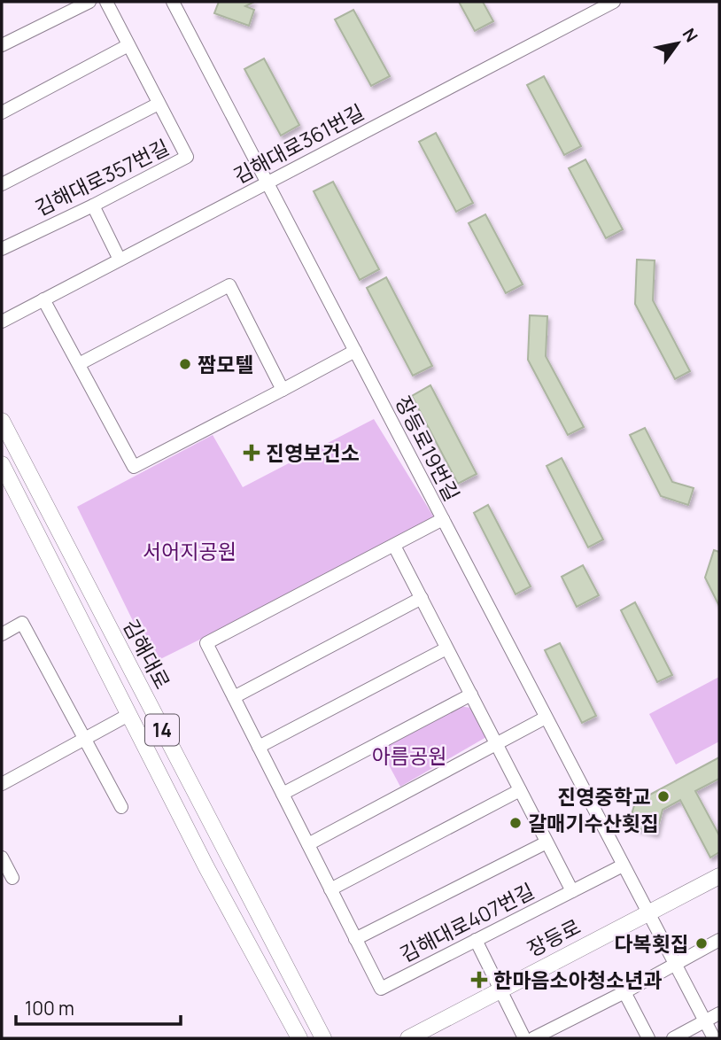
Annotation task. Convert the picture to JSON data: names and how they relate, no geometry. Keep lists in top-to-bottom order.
{
  "streets": {
    "main road": ["김해대로", "14", "장등로"],
    "street": [
      "김해대로361번길",
      "김해대로357번길",
      "장등로19번길",
      "김해대로407번길"
    ]
  },
  "crossings": [
    ["김해대로361번길", "장등로19번길"],
    ["장등로19번길", "김해대로407번길"],
    ["장등로19번길", "장등로"]
  ],
  "parks": ["서어지공원", "아름공원"],
  "places": {
    "other": [
      "짬모텔",
      "진영중학교",
      "갈매기수산횟집",
      "다복횟집"
    ],
    "health": ["진영보건소", "한마음소아청소년과"]
  },
  "scale_bar": "100 m",
  "north": "top right"
}
